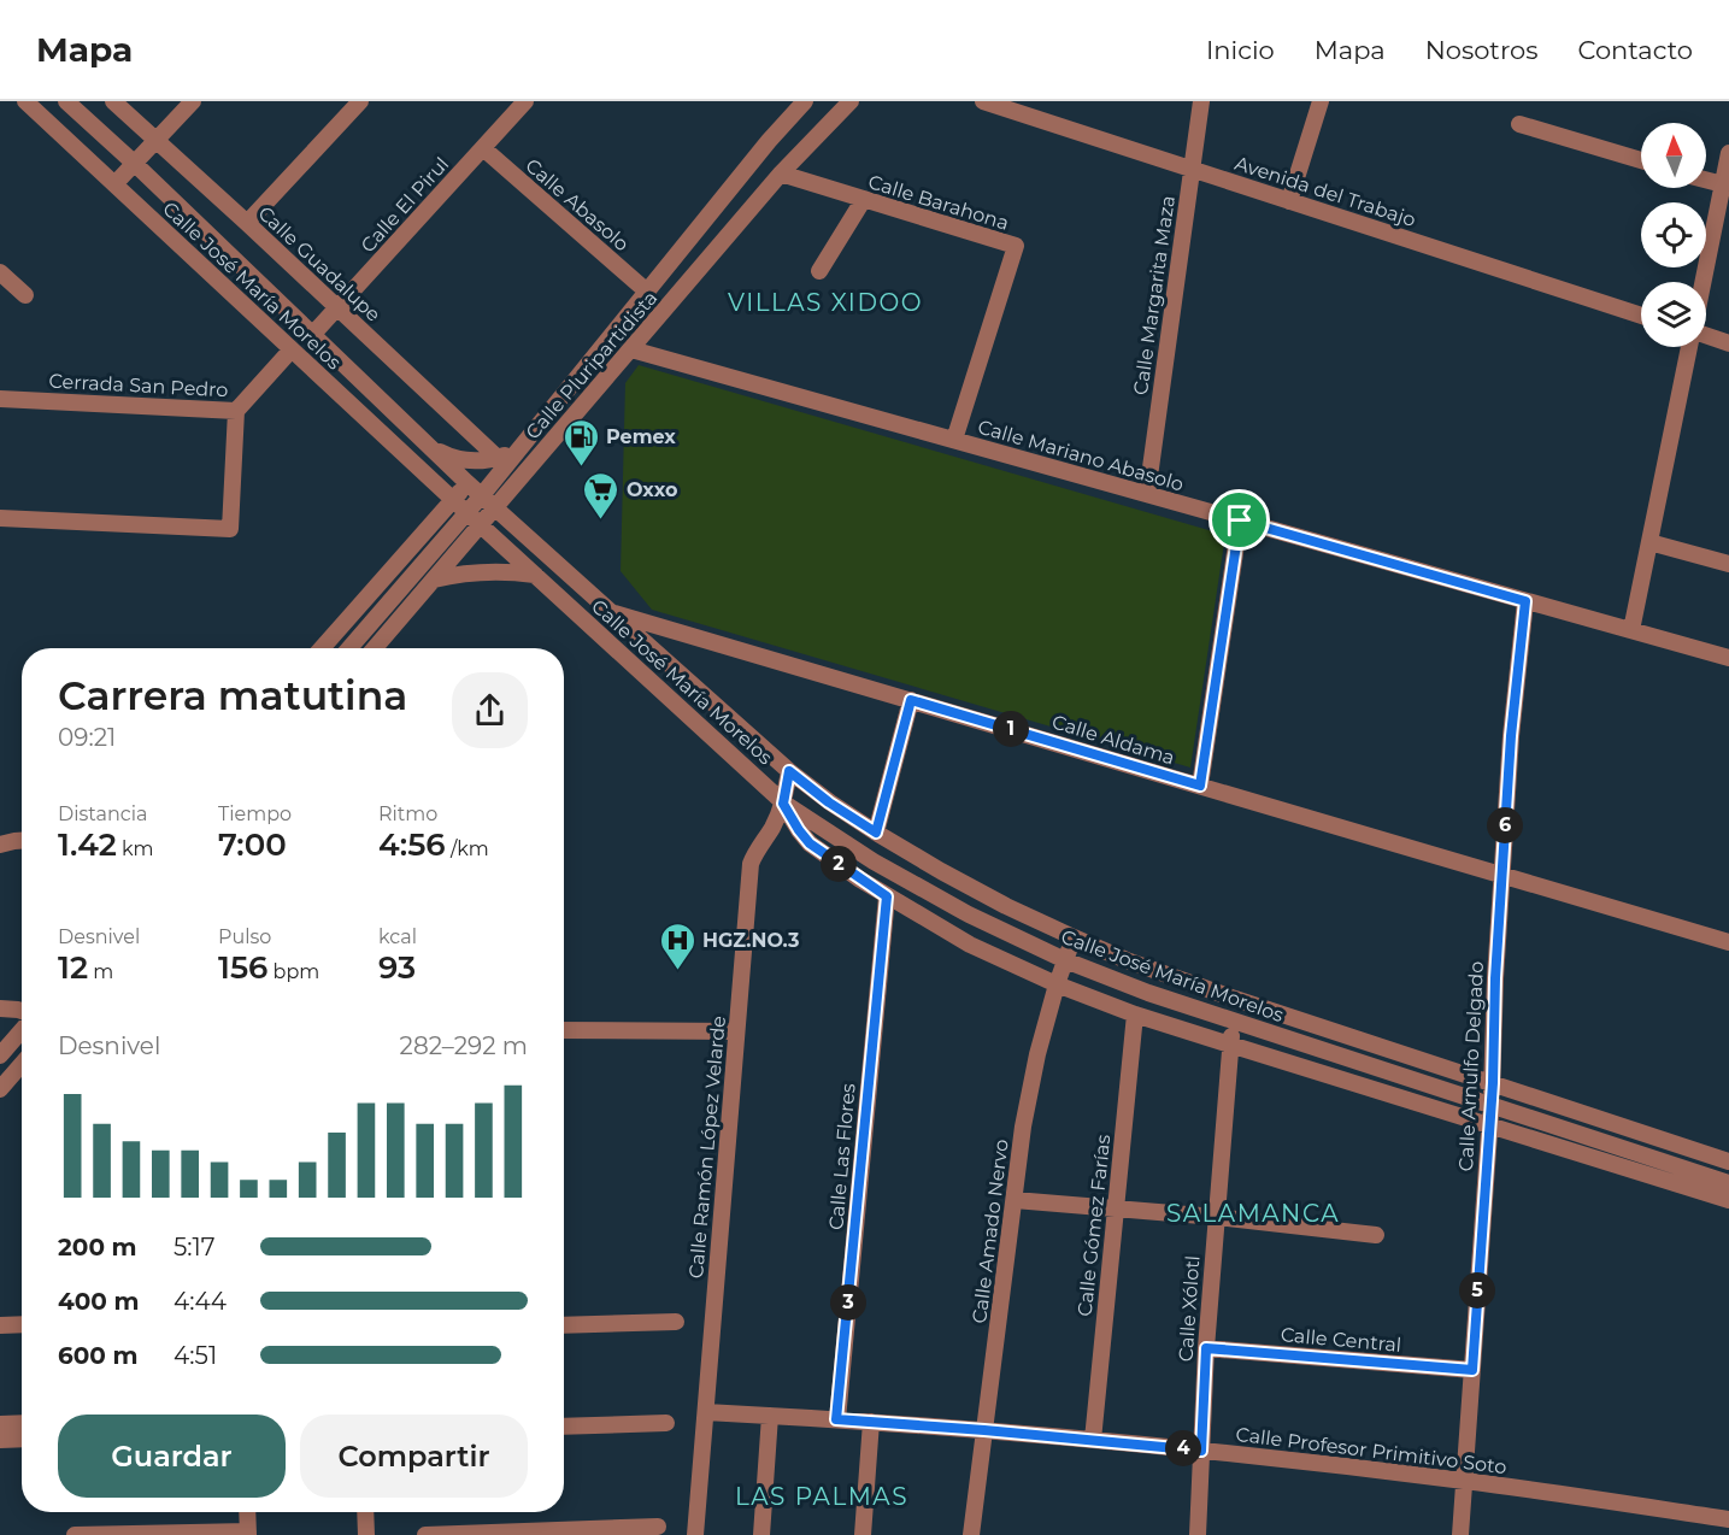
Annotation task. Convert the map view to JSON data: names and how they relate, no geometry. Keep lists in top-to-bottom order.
{
  "streets": {
    "street": [
      "Avenida del Trabajo",
      "Calle Barahona",
      "Calle El Pirul",
      "Calle Abasolo",
      "Calle Guadalupe",
      "Calle José María Morelos",
      "Calle Margarita Maza",
      "Calle Pluripartidista",
      "Cerrada San Pedro",
      "Calle Mariano Abasolo",
      "Calle Aldama",
      "Calle Arnulfo Delgado",
      "Calle Ramón López Velarde",
      "Calle Las Flores",
      "Calle Gómez Farías",
      "Calle Amado Nervo",
      "Calle Xólotl",
      "Calle Central",
      "Calle Profesor Primitivo Soto"
    ]
  },
  "crossings": [
    ["Avenida del Trabajo", "Calle Margarita Maza"],
    ["Calle Barahona", "Calle Pluripartidista"],
    ["Calle Barahona", "Calle Mariano Abasolo"],
    ["Calle El Pirul", "Calle Abasolo"],
    ["Calle El Pirul", "Calle Guadalupe"],
    ["Calle El Pirul", "Calle José María Morelos"],
    ["Calle Abasolo", "Calle Pluripartidista"],
    ["Calle José María Morelos", "Calle Pluripartidista"],
    ["Calle José María Morelos", "Cerrada San Pedro"],
    ["Calle José María Morelos", "Calle Aldama"],
    ["Calle José María Morelos", "Calle Arnulfo Delgado"],
    ["Calle José María Morelos", "Calle Ramón López Velarde"],
    ["Calle José María Morelos", "Calle Amado Nervo"],
    ["Calle José María Morelos", "Calle Xólotl"],
    ["Calle Margarita Maza", "Calle Mariano Abasolo"],
    ["Calle Pluripartidista", "Calle Mariano Abasolo"],
    ["Calle Mariano Abasolo", "Calle Arnulfo Delgado"],
    ["Calle Aldama", "Calle Arnulfo Delgado"],
    ["Calle Arnulfo Delgado", "Calle Central"],
    ["Calle Arnulfo Delgado", "Calle Profesor Primitivo Soto"],
    ["Calle Ramón López Velarde", "Calle Profesor Primitivo Soto"],
    ["Calle Las Flores", "Calle Profesor Primitivo Soto"],
    ["Calle Gómez Farías", "Calle Profesor Primitivo Soto"],
    ["Calle Amado Nervo", "Calle Profesor Primitivo Soto"],
    ["Calle Xólotl", "Calle Central"],
    ["Calle Xólotl", "Calle Profesor Primitivo Soto"]
  ],
  "districts": ["VILLAS XIDOO", "SALAMANCA", "LAS PALMAS"],
  "places": {
    "fuel station": ["Pemex"],
    "supermarket": ["Oxxo"],
    "hospital": ["HGZ.NO.3"]
  },
  "north": "top",
  "page": {
    "header": "Mapa",
    "nav": [
      "Inicio",
      "Mapa",
      "Nosotros",
      "Contacto"
    ],
    "heading": ["Carrera matutina", "09:21"],
    "pins": [
      "1",
      "6",
      "2",
      "5",
      "3",
      "4"
    ],
    "stats": [
      ["Distancia", "1.42 km"],
      ["Tiempo", "7:00"],
      ["Ritmo", "4:56 /km"],
      ["Desnivel", "12 m"],
      ["Pulso", "156 bpm"],
      ["kcal", "93"]
    ],
    "chart": ["Desnivel", "282–292 m"],
    "list": [
      {
        "name": "200 m",
        "note": "5:17"
      },
      {
        "name": "400 m",
        "note": "4:44"
      },
      {
        "name": "600 m",
        "note": "4:51"
      }
    ],
    "buttons": ["Guardar", "Compartir"]
  }
}
